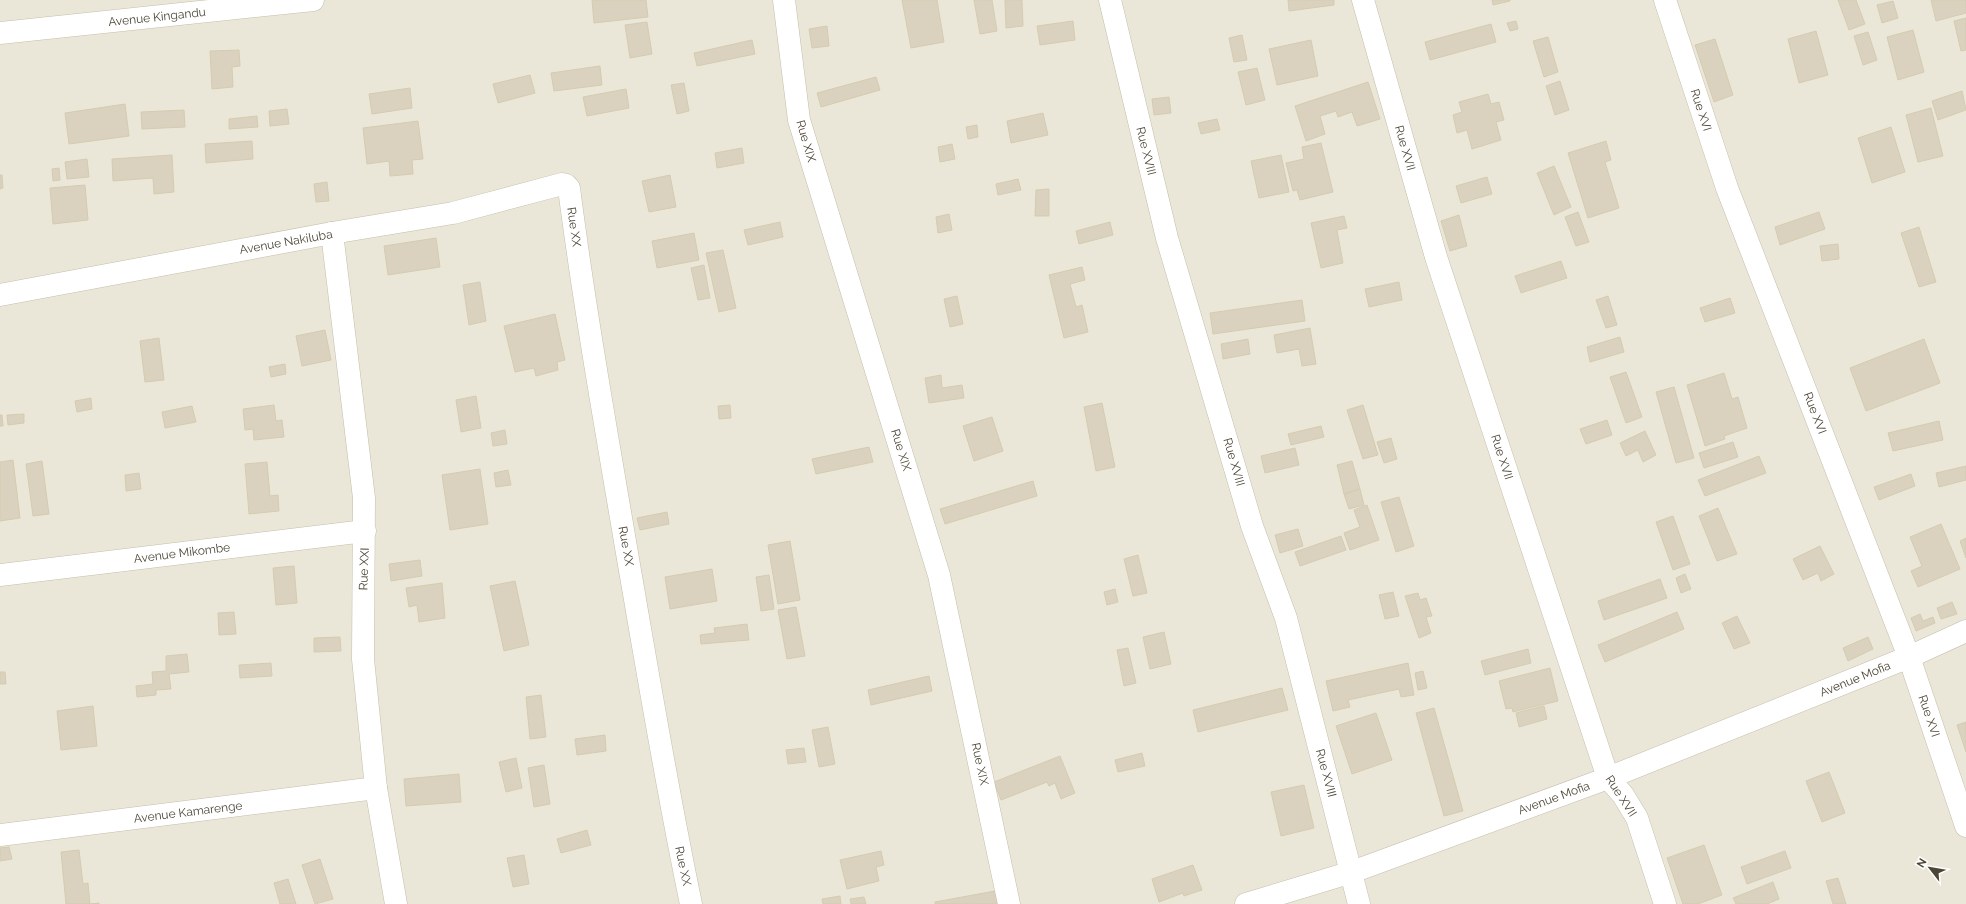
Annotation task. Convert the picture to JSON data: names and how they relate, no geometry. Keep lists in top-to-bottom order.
{
  "streets": {
    "street": [
      "Avenue Kingandu",
      "Rue XVI",
      "Rue XIX",
      "Rue XVII",
      "Rue XVIII",
      "Rue XX",
      "Avenue Nakiluba",
      "Avenue Mikombe",
      "Rue XXI",
      "Avenue Mofia",
      "Avenue Kamarenge"
    ]
  },
  "crossings": [
    ["Rue XVI", "Avenue Mofia"],
    ["Rue XVII", "Avenue Mofia"],
    ["Rue XVIII", "Avenue Mofia"],
    ["Rue XX", "Avenue Nakiluba"],
    ["Avenue Nakiluba", "Rue XXI"],
    ["Avenue Mikombe", "Rue XXI"],
    ["Rue XXI", "Avenue Kamarenge"]
  ],
  "north": "top left"
}
